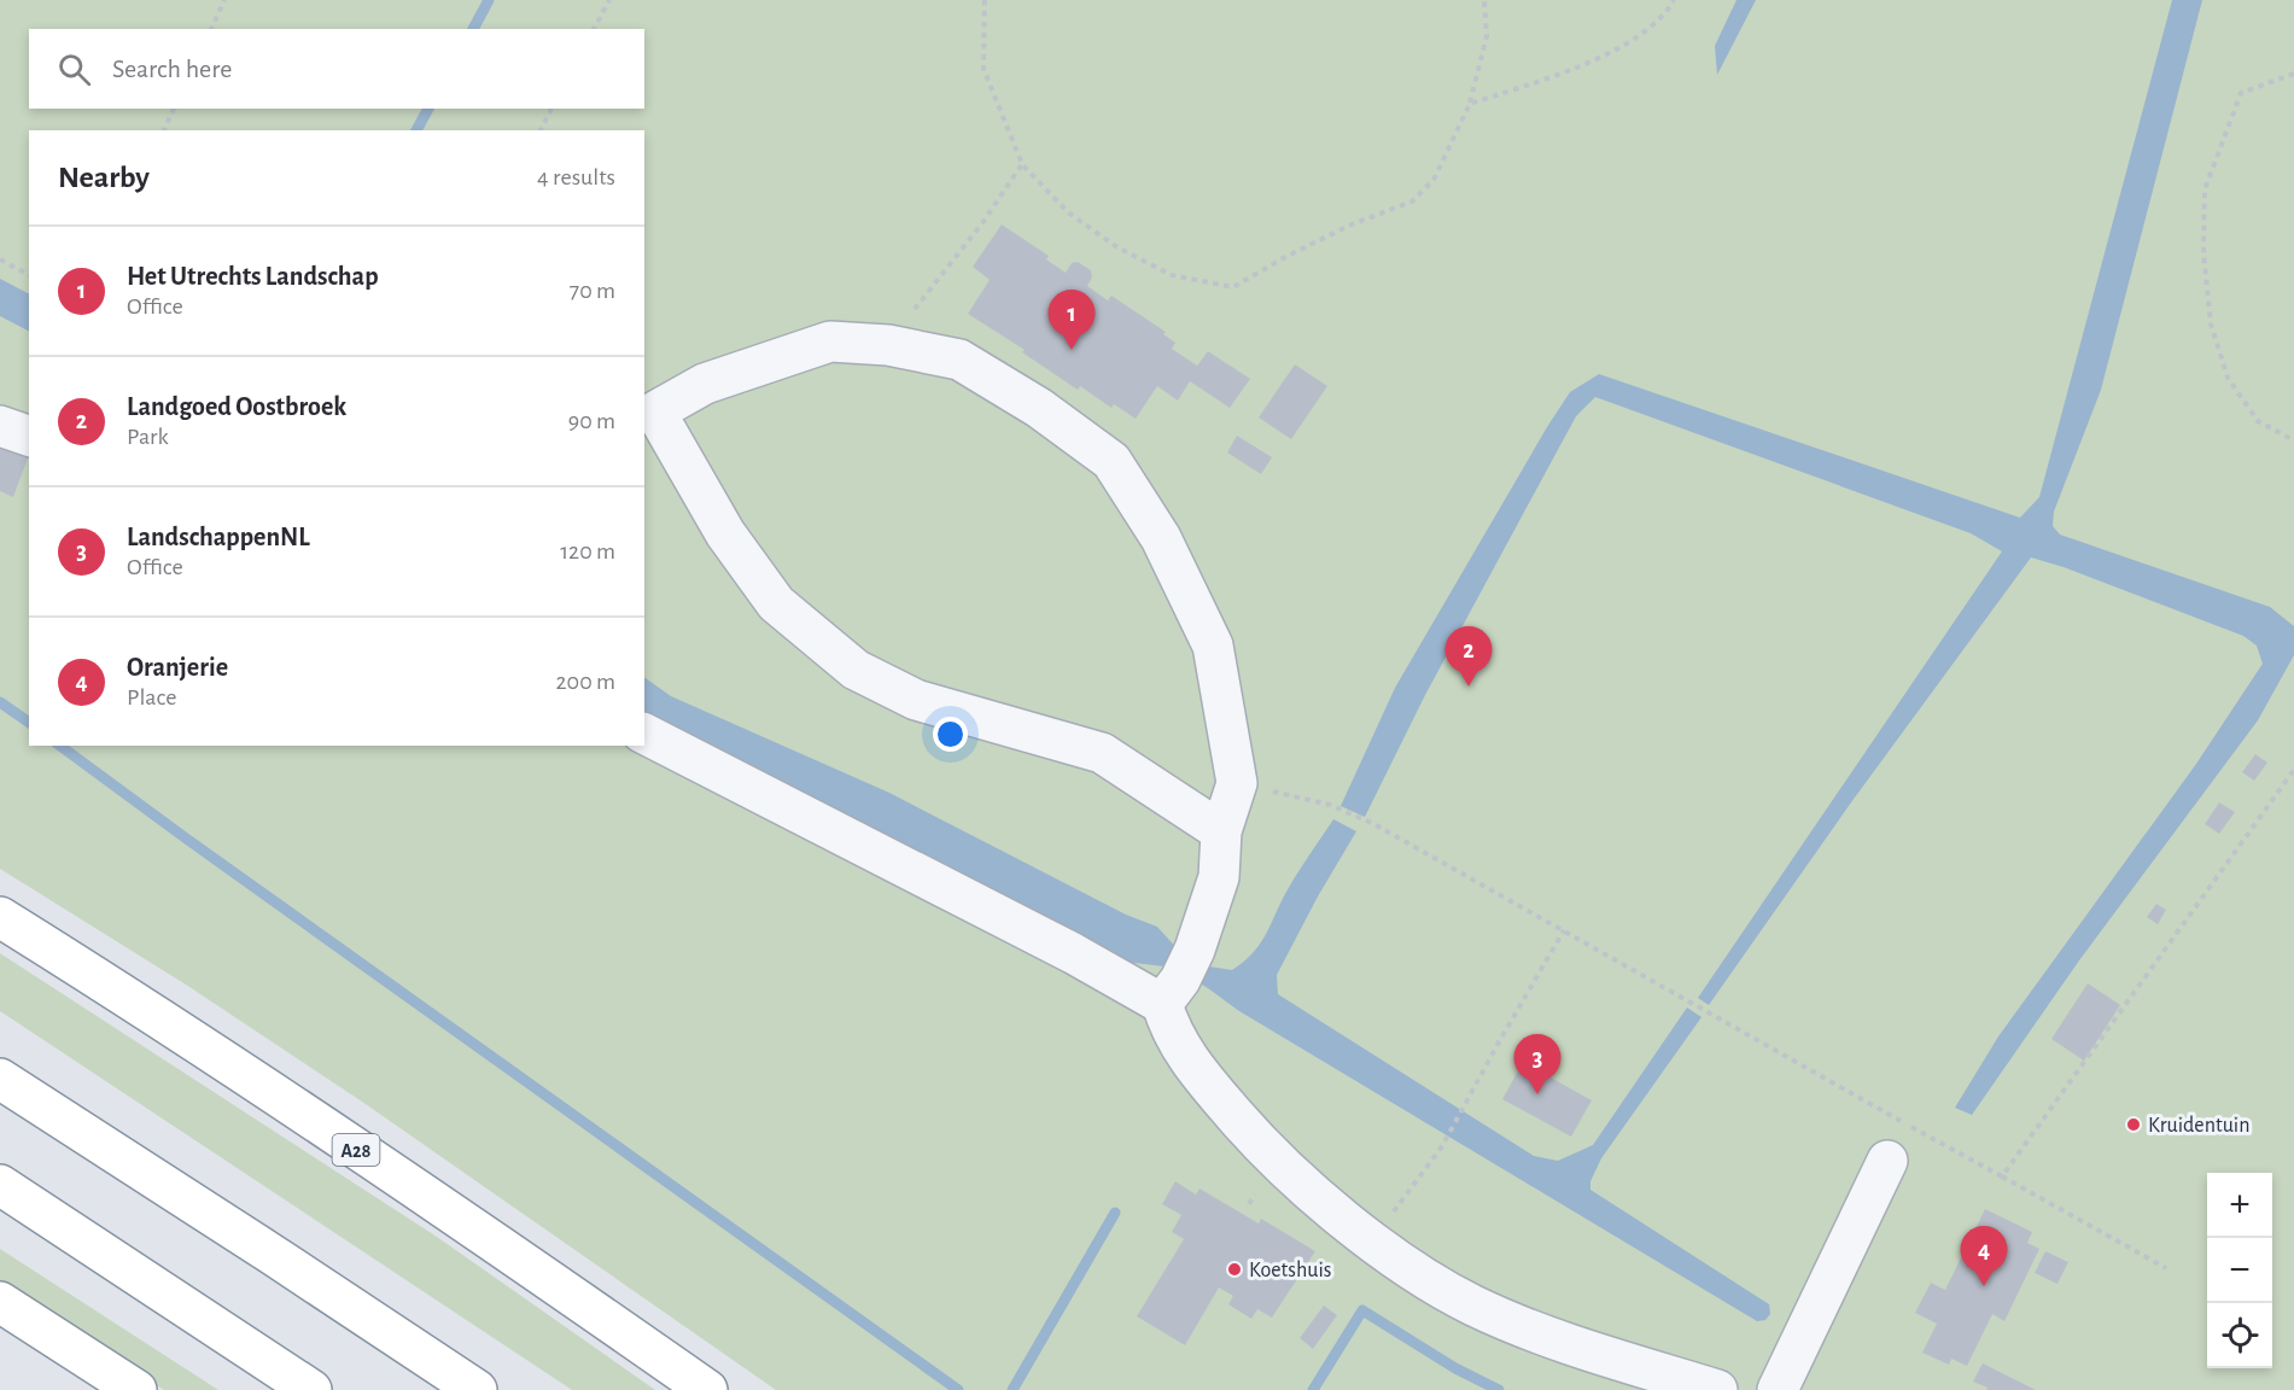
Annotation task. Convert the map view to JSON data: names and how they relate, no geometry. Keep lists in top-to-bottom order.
{
  "streets": {
    "highway": ["A28"]
  },
  "places": ["Kruidentuin", "Koetshuis"],
  "page": {
    "search": "Search here",
    "heading": ["Nearby", "4 results"],
    "list": [
      {
        "mark": "1",
        "name": "Het Utrechts Landschap",
        "note": "Office",
        "value": "70 m"
      },
      {
        "mark": "2",
        "name": "Landgoed Oostbroek",
        "note": "Park",
        "value": "90 m"
      },
      {
        "mark": "3",
        "name": "LandschappenNL",
        "note": "Office",
        "value": "120 m"
      },
      {
        "mark": "4",
        "name": "Oranjerie",
        "note": "Place",
        "value": "200 m"
      }
    ],
    "pins": [
      "1",
      "2",
      "3",
      "4"
    ],
    "map_buttons": ["+", "−"]
  }
}
